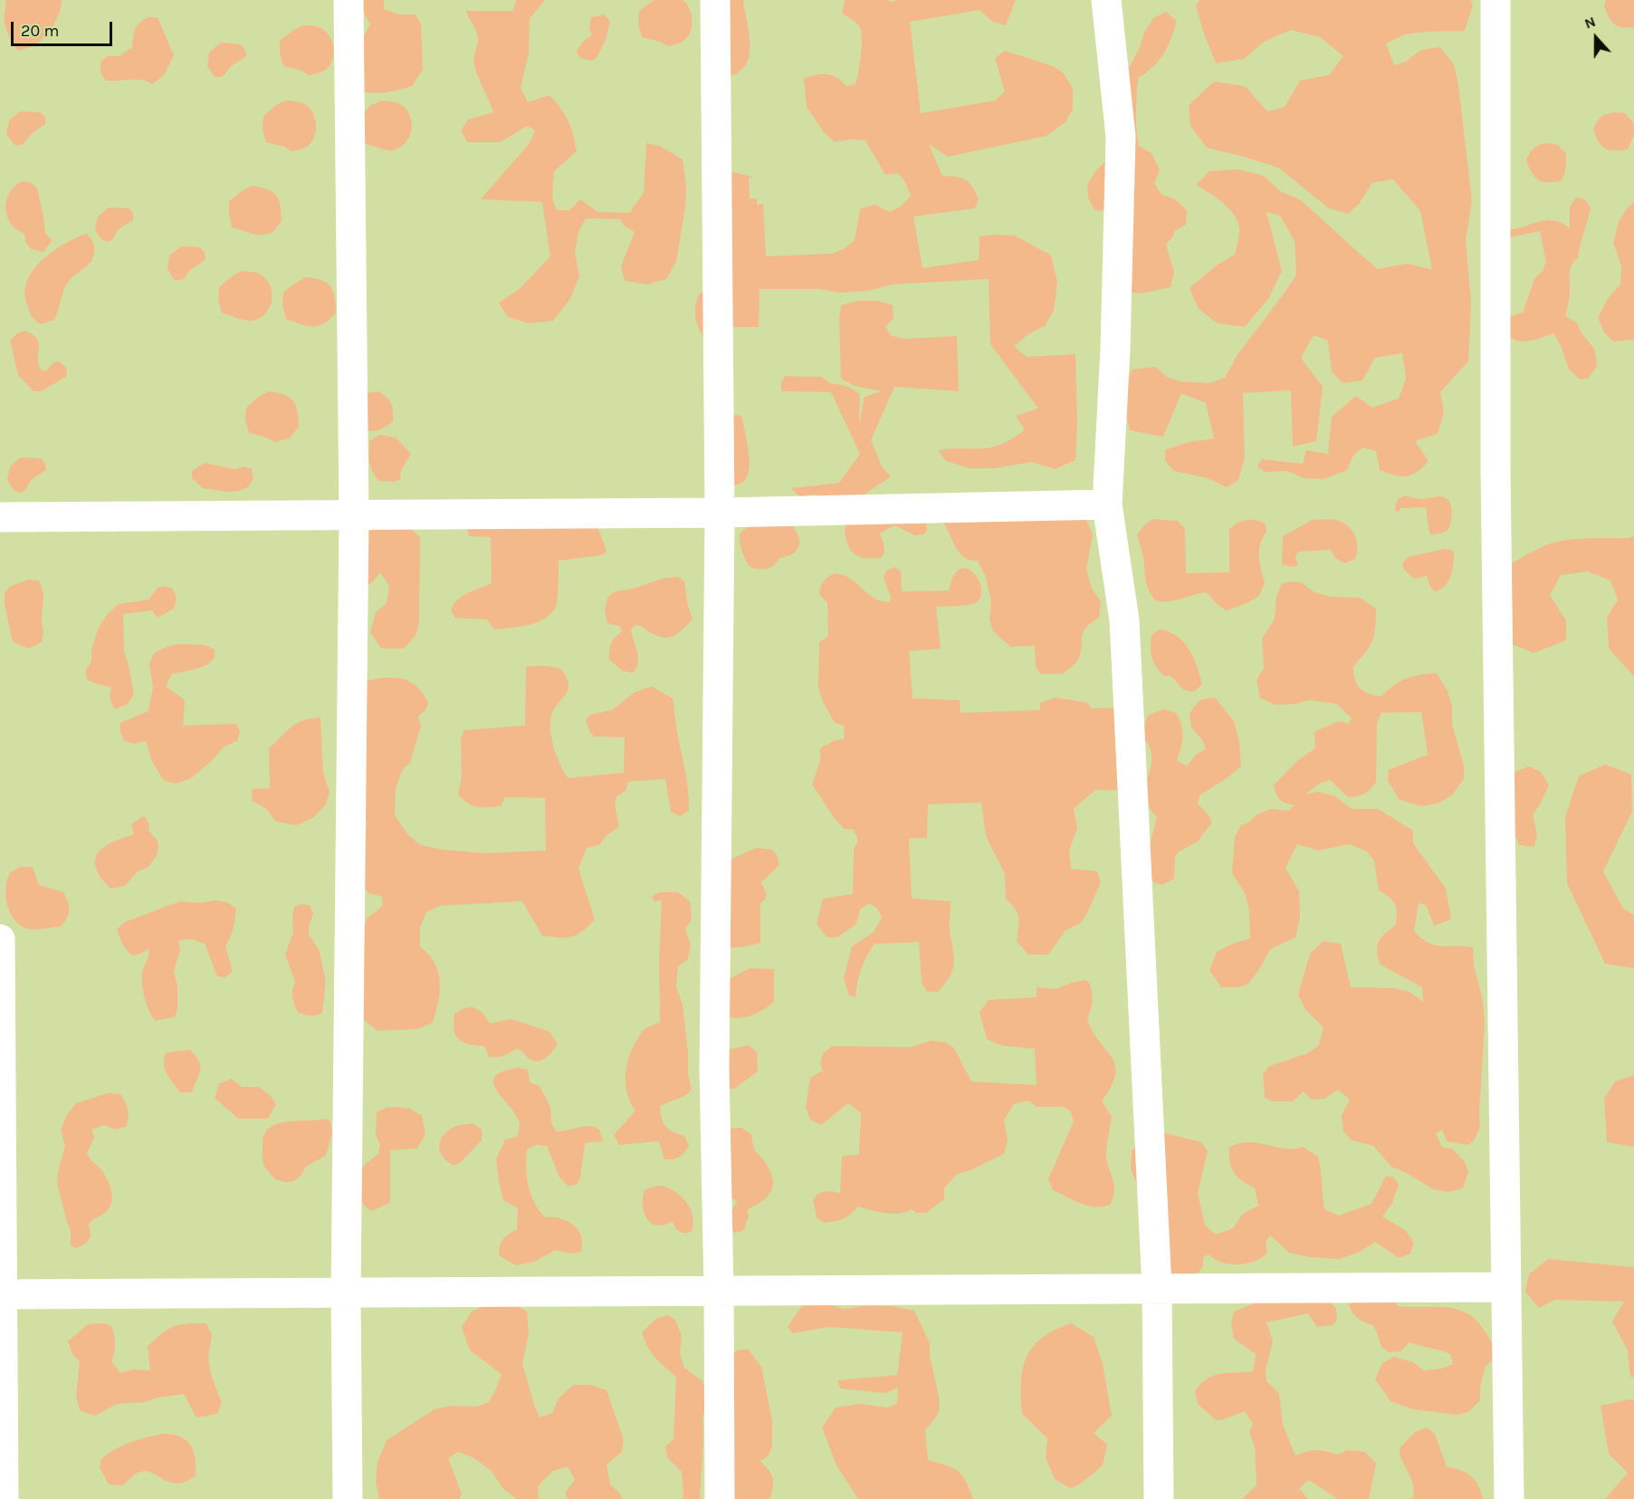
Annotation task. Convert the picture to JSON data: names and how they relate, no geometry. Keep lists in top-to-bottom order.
{
  "scale_bar": "20 m",
  "north": "top"
}
